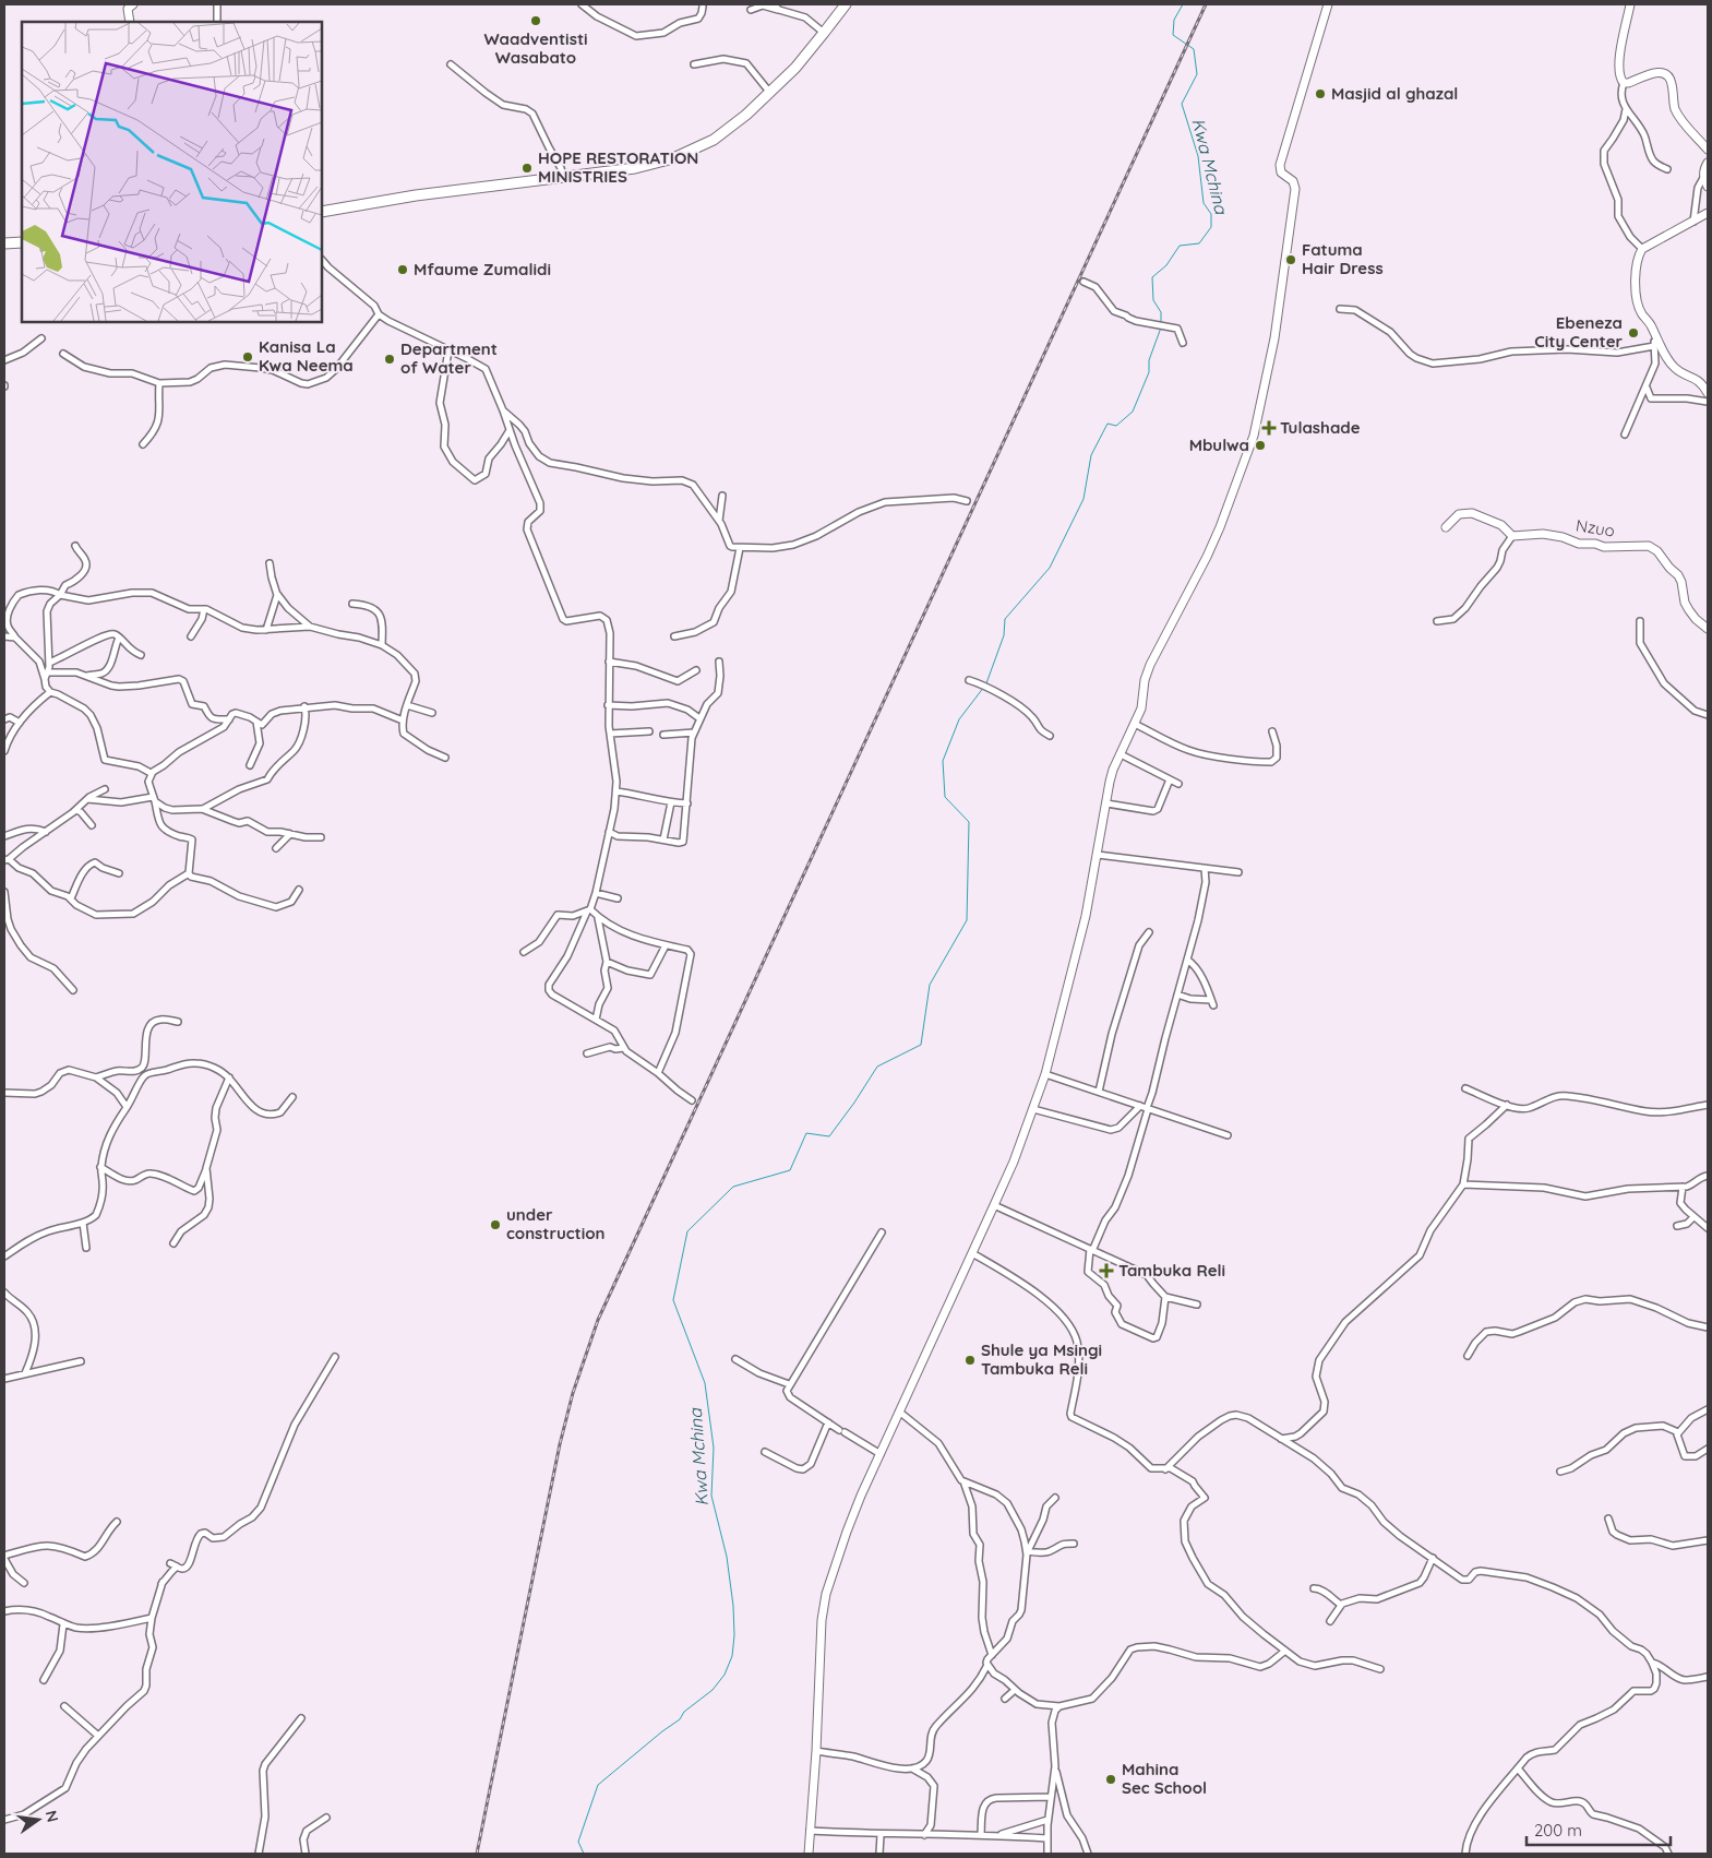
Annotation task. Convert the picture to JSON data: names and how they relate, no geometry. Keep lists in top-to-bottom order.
{
  "streets": {
    "street": ["Nzuo"]
  },
  "water": ["Kwa Mchina"],
  "places": {
    "other": [
      "Waadventisti Wasabato",
      "Masjid al ghazal",
      "HOPE RESTORATION MINISTRIES",
      "Fatuma Hair Dress",
      "Mfaume Zumalidi",
      "Ebeneza City Center",
      "Kanisa La Kwa Neema",
      "Department of Water",
      "Mbulwa",
      "under construction",
      "Shule ya Msingi Tambuka Reli",
      "Mahina Sec School"
    ],
    "health": ["Tulashade", "Tambuka Reli"]
  },
  "scale_bar": "200 m",
  "north": "right"
}
